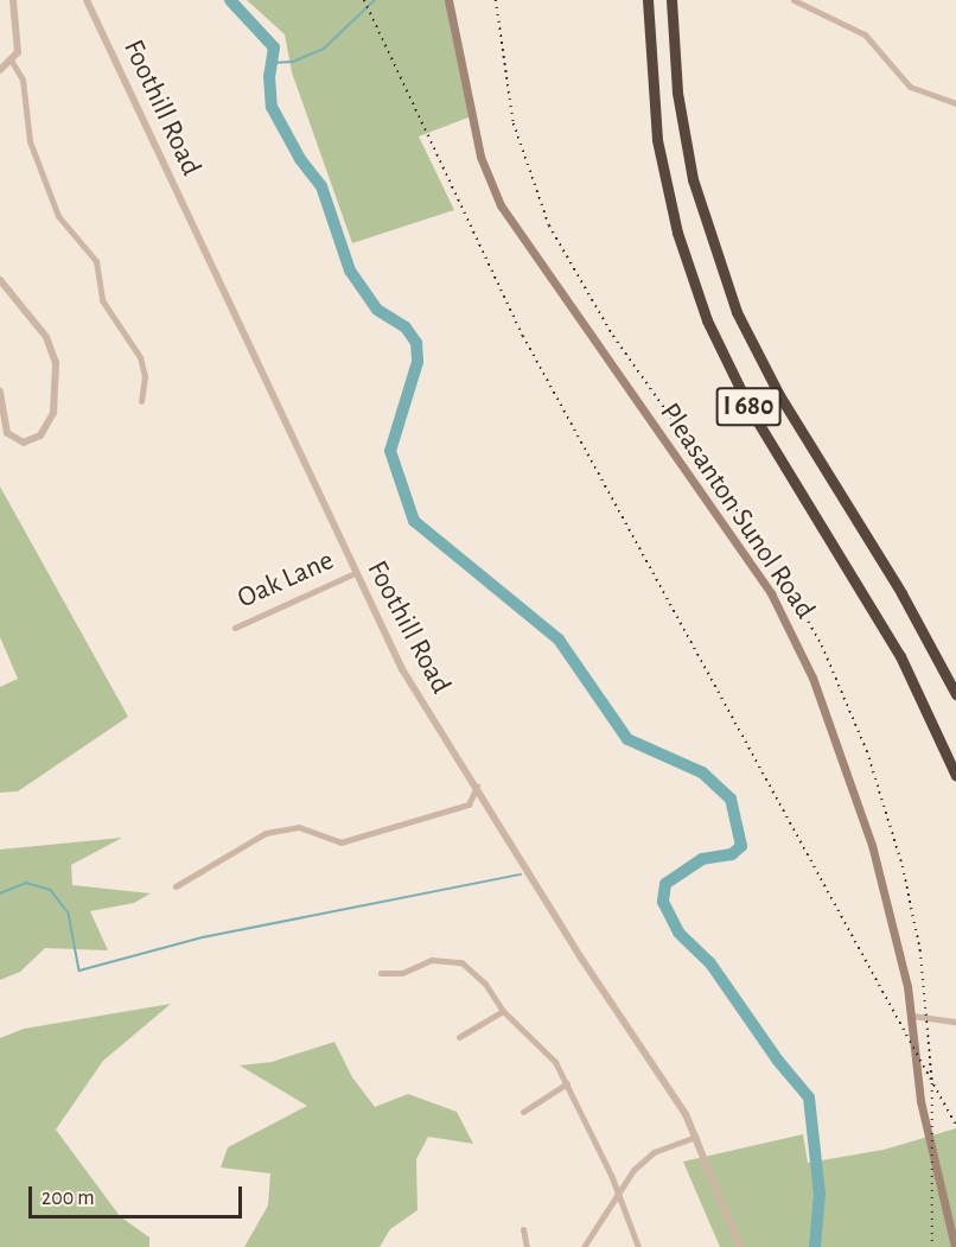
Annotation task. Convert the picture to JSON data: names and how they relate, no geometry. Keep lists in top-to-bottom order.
{
  "streets": {
    "highway": ["I 680"],
    "main road": ["Pleasanton Sunol Road"],
    "street": ["Foothill Road", "Oak Lane"]
  },
  "crossings": [
    ["Foothill Road", "Oak Lane"]
  ],
  "scale_bar": "200 m"
}
